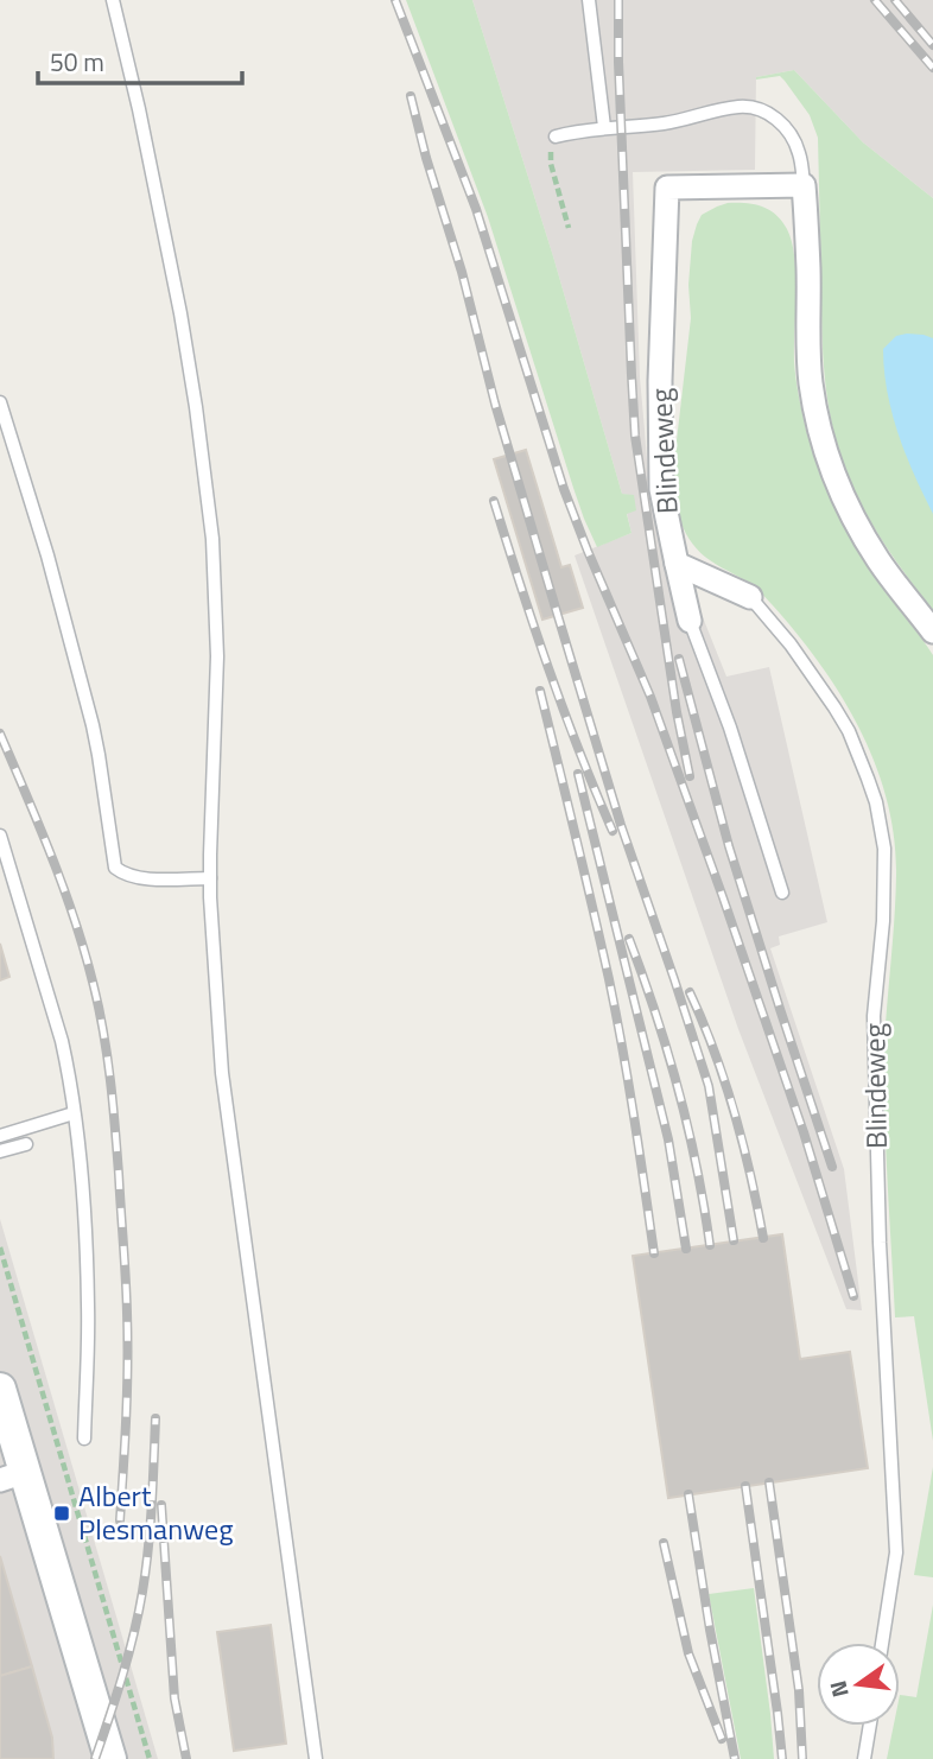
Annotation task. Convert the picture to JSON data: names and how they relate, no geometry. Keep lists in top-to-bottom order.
{
  "streets": {
    "street": ["Blindeweg"]
  },
  "places": {
    "transit": ["Albert Plesmanweg"]
  },
  "scale_bar": "50 m",
  "north": "left"
}
